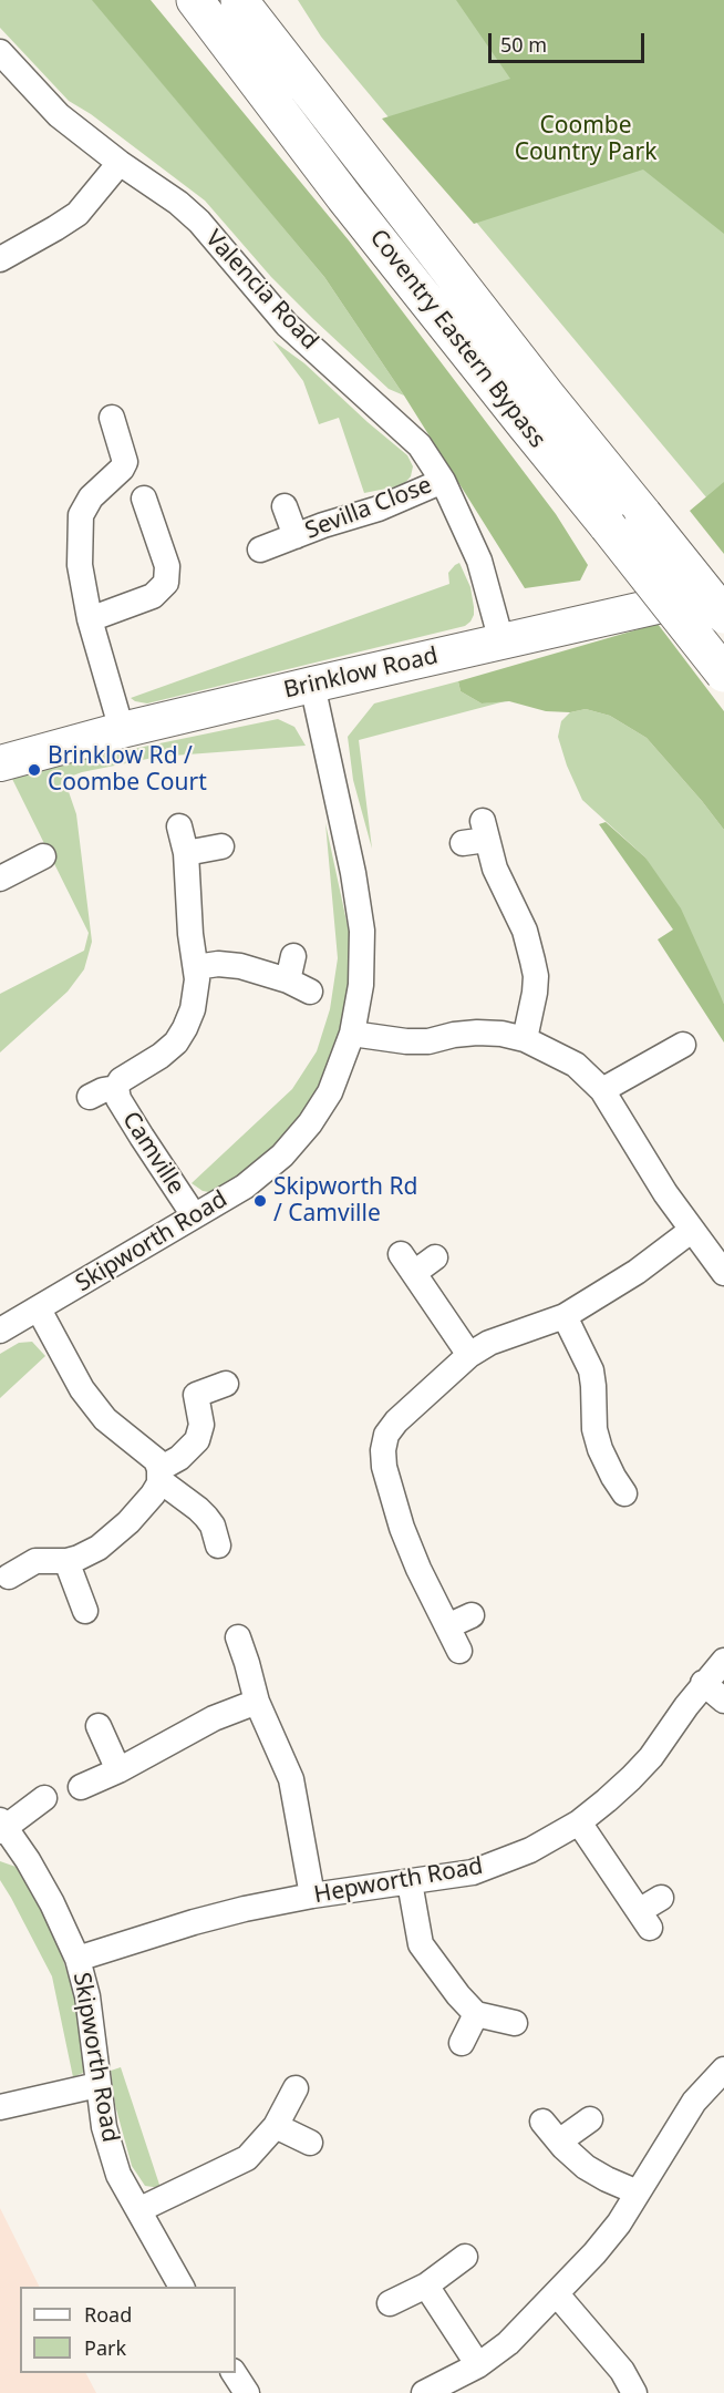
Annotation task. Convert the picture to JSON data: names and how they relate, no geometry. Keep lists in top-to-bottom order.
{
  "streets": {
    "highway": ["Coventry Eastern Bypass"],
    "main road": ["Brinklow Road"],
    "street": [
      "Valencia Road",
      "Sevilla Close",
      "Camville",
      "Skipworth Road",
      "Hepworth Road"
    ]
  },
  "crossings": [
    ["Valencia Road", "Sevilla Close"],
    ["Valencia Road", "Brinklow Road"],
    ["Brinklow Road", "Skipworth Road"],
    ["Camville", "Skipworth Road"],
    ["Skipworth Road", "Hepworth Road"]
  ],
  "parks": ["Coombe Country Park"],
  "places": ["Brinklow Rd / Coombe Court", "Skipworth Rd / Camville"],
  "legend": ["Road", "Park"],
  "scale_bar": "50 m"
}
